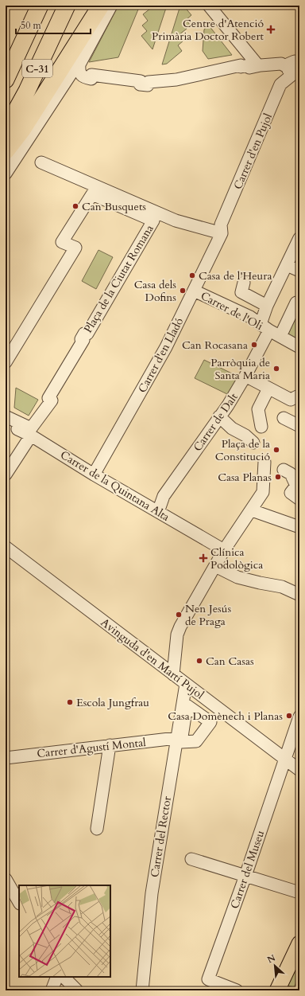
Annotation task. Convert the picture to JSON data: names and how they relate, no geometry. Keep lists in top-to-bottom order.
{
  "streets": {
    "highway": ["C-31"],
    "street": [
      "Carrer d'en Pujol",
      "Plaça de la Ciutat Romana",
      "Carrer de l'Oli",
      "Carrer d'en Lladó",
      "Carrer de Dalt",
      "Carrer de la Quintana Alta",
      "Avinguda d'en Martí Pujol",
      "Carrer d'Agustí Montal",
      "Carrer del Rector",
      "Carrer del Museu"
    ]
  },
  "crossings": [
    ["Carrer d'en Pujol", "Carrer d'en Lladó"],
    ["Carrer de l'Oli", "Carrer d'en Lladó"],
    ["Carrer de l'Oli", "Carrer de Dalt"],
    ["Carrer d'en Lladó", "Carrer de la Quintana Alta"],
    ["Carrer de Dalt", "Carrer de la Quintana Alta"],
    ["Avinguda d'en Martí Pujol", "Carrer del Rector"],
    ["Avinguda d'en Martí Pujol", "Carrer del Museu"],
    ["Carrer d'Agustí Montal", "Carrer del Rector"]
  ],
  "places": {
    "health": ["Centre d'Atenció Primària Doctor Robert", "Clínica Podològica"],
    "other": [
      "Can Busquets",
      "Casa de l'Heura",
      "Casa dels Dofins",
      "Can Rocasana",
      "Parròquia de Santa Maria",
      "Plaça de la Constitució",
      "Casa Planas",
      "Nen Jesús de Praga",
      "Can Casas",
      "Escola Jungfrau",
      "Casa Domènech i Planas"
    ]
  },
  "scale_bar": "50 m",
  "north": "top left"
}
